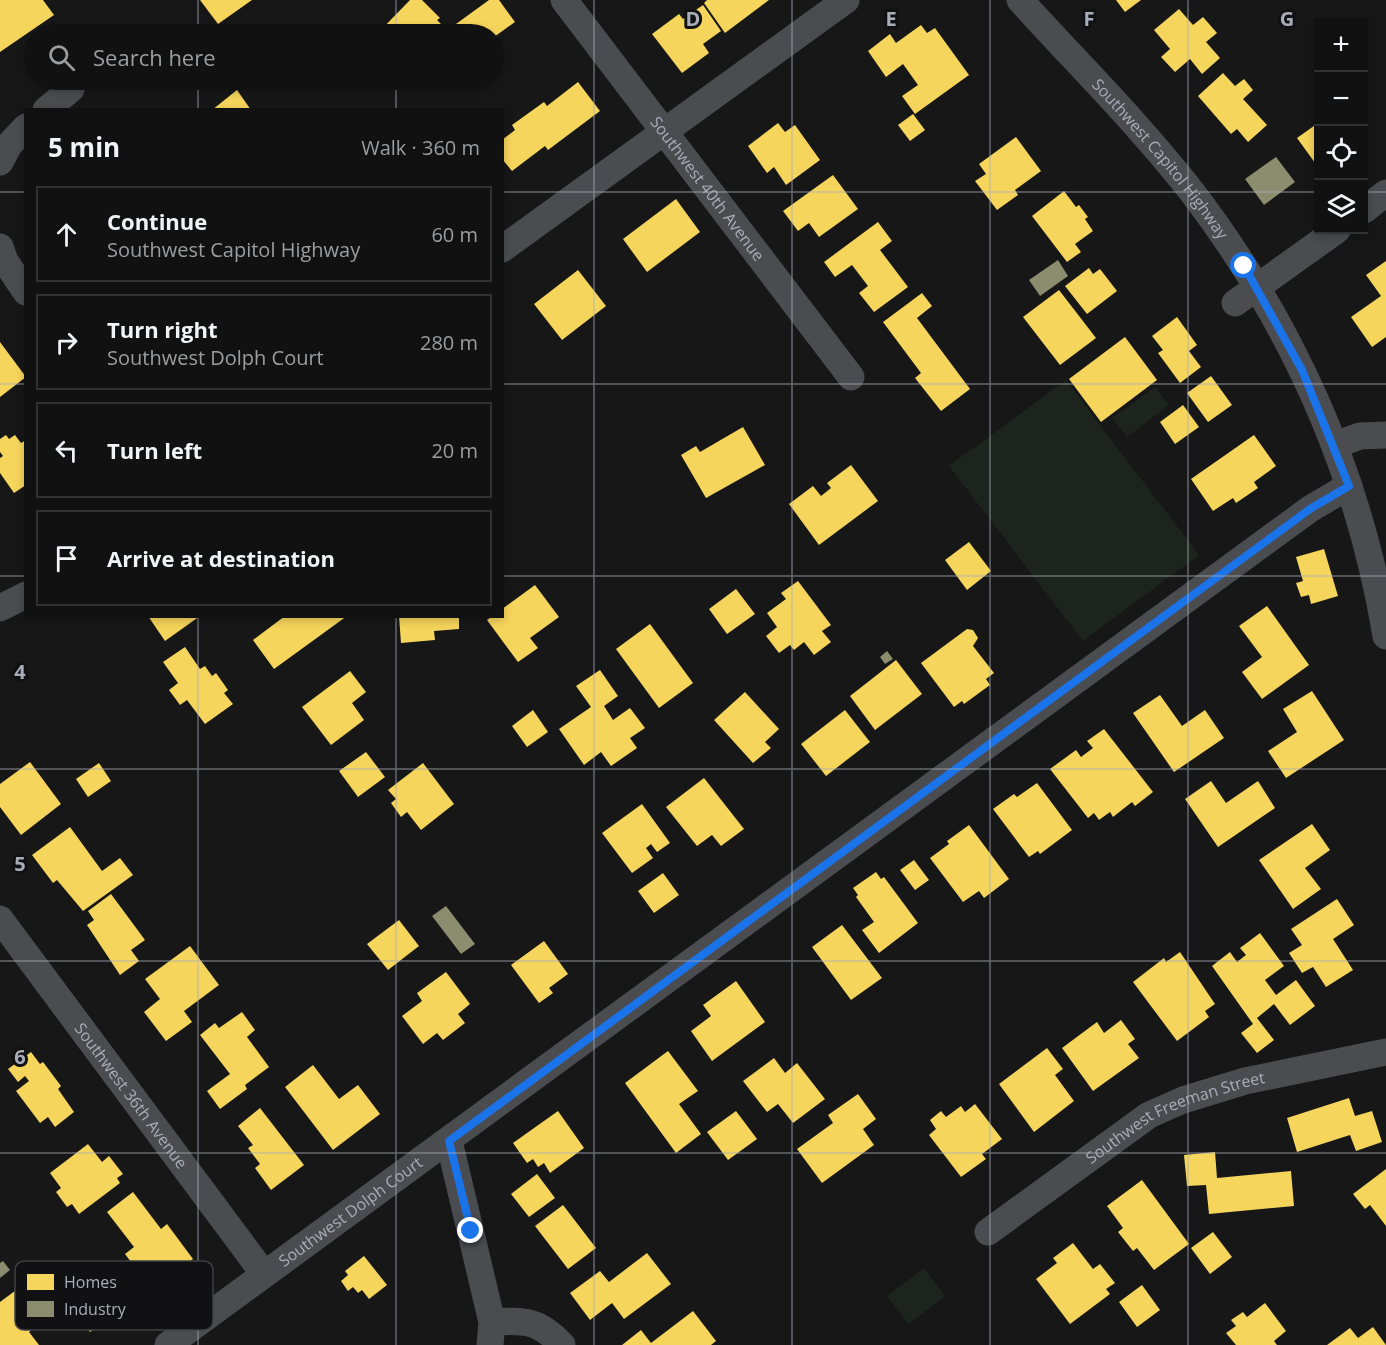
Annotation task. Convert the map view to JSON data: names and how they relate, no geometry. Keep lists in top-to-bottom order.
{
  "streets": {
    "street": [
      "Southwest Capitol Highway",
      "Southwest 40th Avenue",
      "Southwest 36th Avenue",
      "Southwest Freeman Street",
      "Southwest Dolph Court"
    ]
  },
  "crossings": [
    ["Southwest Capitol Highway", "Southwest Dolph Court"],
    ["Southwest 36th Avenue", "Southwest Dolph Court"]
  ],
  "legend": ["Homes", "Industry"],
  "page": {
    "map_buttons": ["+", "−"],
    "search": "Search here",
    "heading": ["5 min", "Walk · 360 m"],
    "list": [
      ["Continue", "Southwest Capitol Highway", "60 m"],
      ["Turn right", "Southwest Dolph Court", "280 m"],
      ["Turn left", "20 m"],
      "Arrive at destination"
    ]
  },
  "grid": {
    "columns": [
      "D",
      "E",
      "F",
      "G"
    ],
    "rows": ["4", "5", "6"]
  }
}
